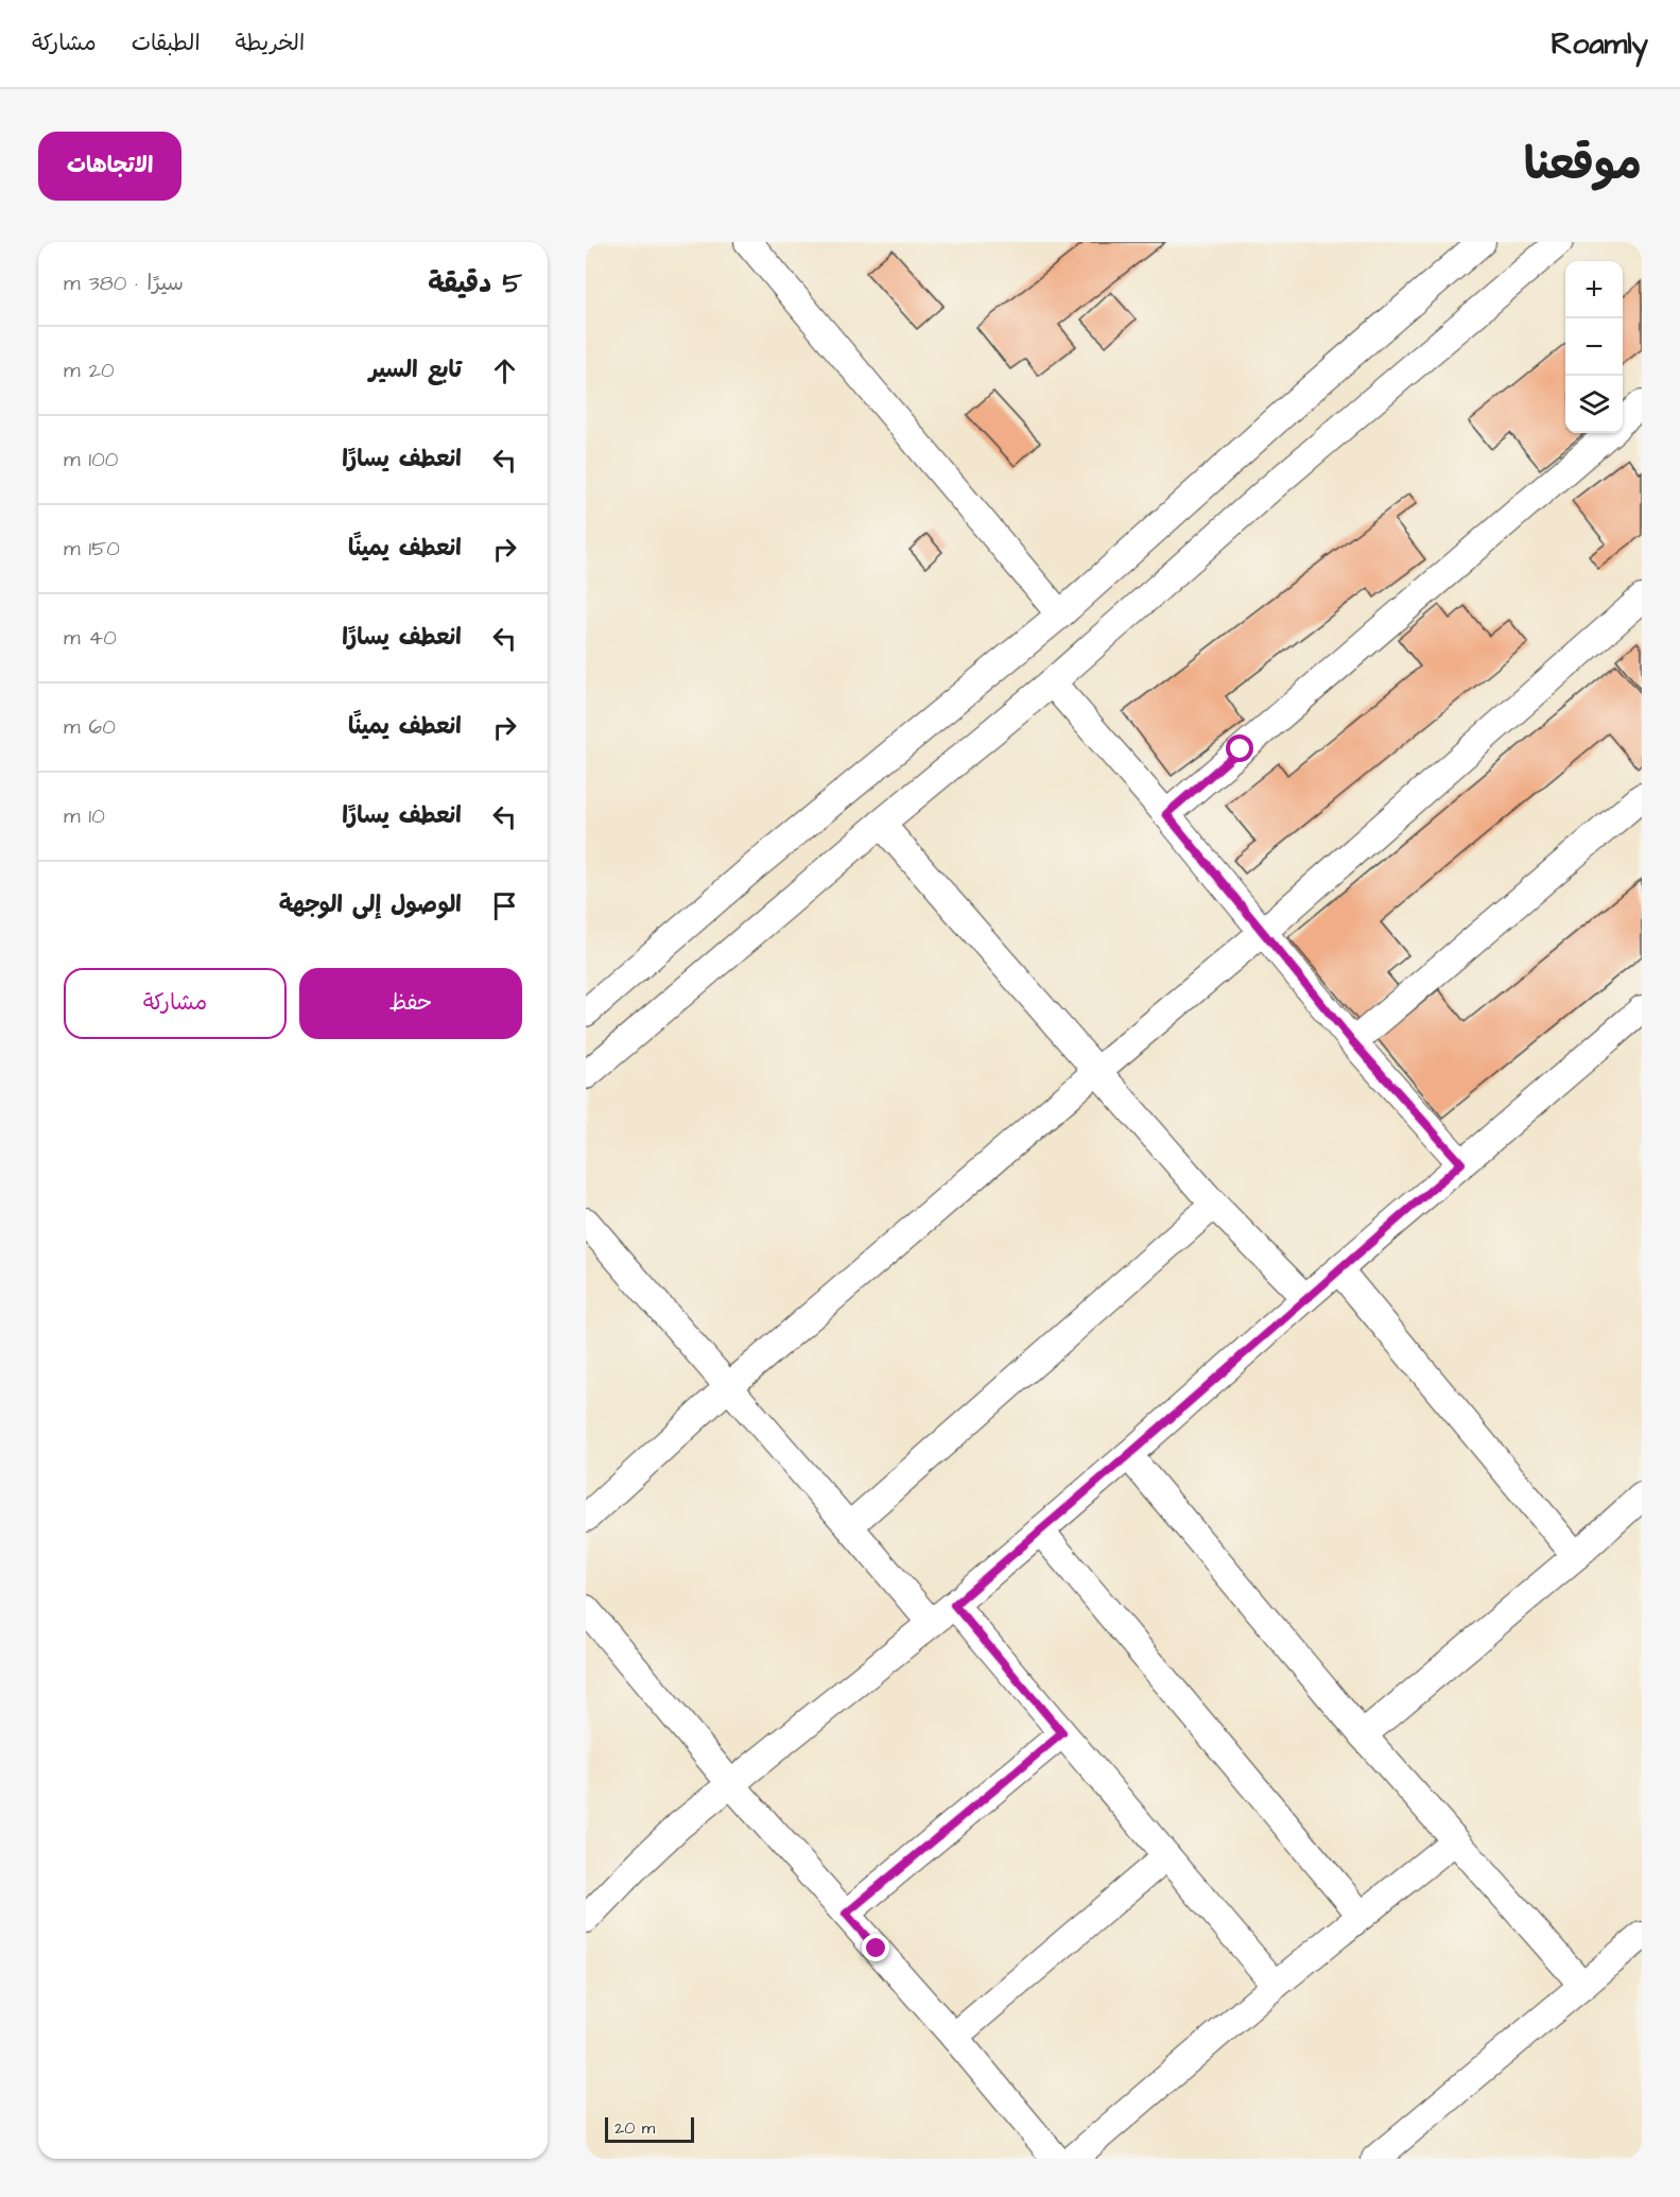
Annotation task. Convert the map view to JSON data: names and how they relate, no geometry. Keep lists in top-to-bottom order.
{
  "scale_bar": "20 m",
  "page": {
    "header": "Roamly",
    "nav": ["الخريطة", "الطبقات", "مشاركة"],
    "title": "موقعنا",
    "buttons": [
      "الاتجاهات",
      ["حفظ", "مشاركة"]
    ],
    "heading": ["5 دقيقة", "سيرًا · 380 m"],
    "map_buttons": ["+", "−"],
    "list": [
      ["تابع السير", "20 m"],
      ["انعطف يسارًا", "100 m"],
      ["انعطف يمينًا", "150 m"],
      ["انعطف يسارًا", "40 m"],
      ["انعطف يمينًا", "60 m"],
      ["انعطف يسارًا", "10 m"],
      "الوصول إلى الوجهة"
    ],
    "scale": "20 m"
  }
}
